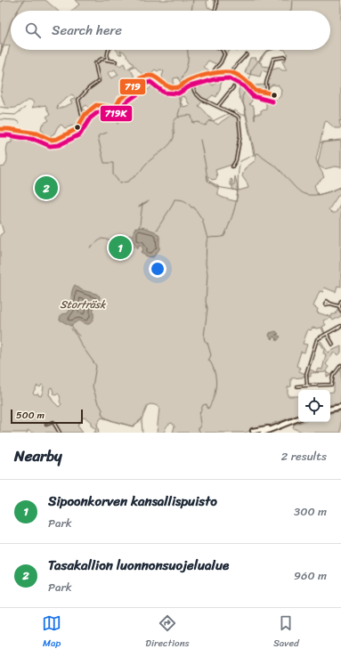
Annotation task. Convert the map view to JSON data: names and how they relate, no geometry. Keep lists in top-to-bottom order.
{
  "water": ["Storträsk"],
  "lines": ["transit line 719", "transit line 719K"],
  "scale_bar": "500 m",
  "page": {
    "search": "Search here",
    "pins": ["2", "1"],
    "scale": "500 m",
    "heading": ["Nearby", "2 results"],
    "list": [
      {
        "mark": "1",
        "name": "Sipoonkorven kansallispuisto",
        "note": "Park",
        "value": "300 m"
      },
      {
        "mark": "2",
        "name": "Tasakallion luonnonsuojelualue",
        "note": "Park",
        "value": "960 m"
      }
    ],
    "nav": ["Map", "Directions", "Saved"]
  }
}
